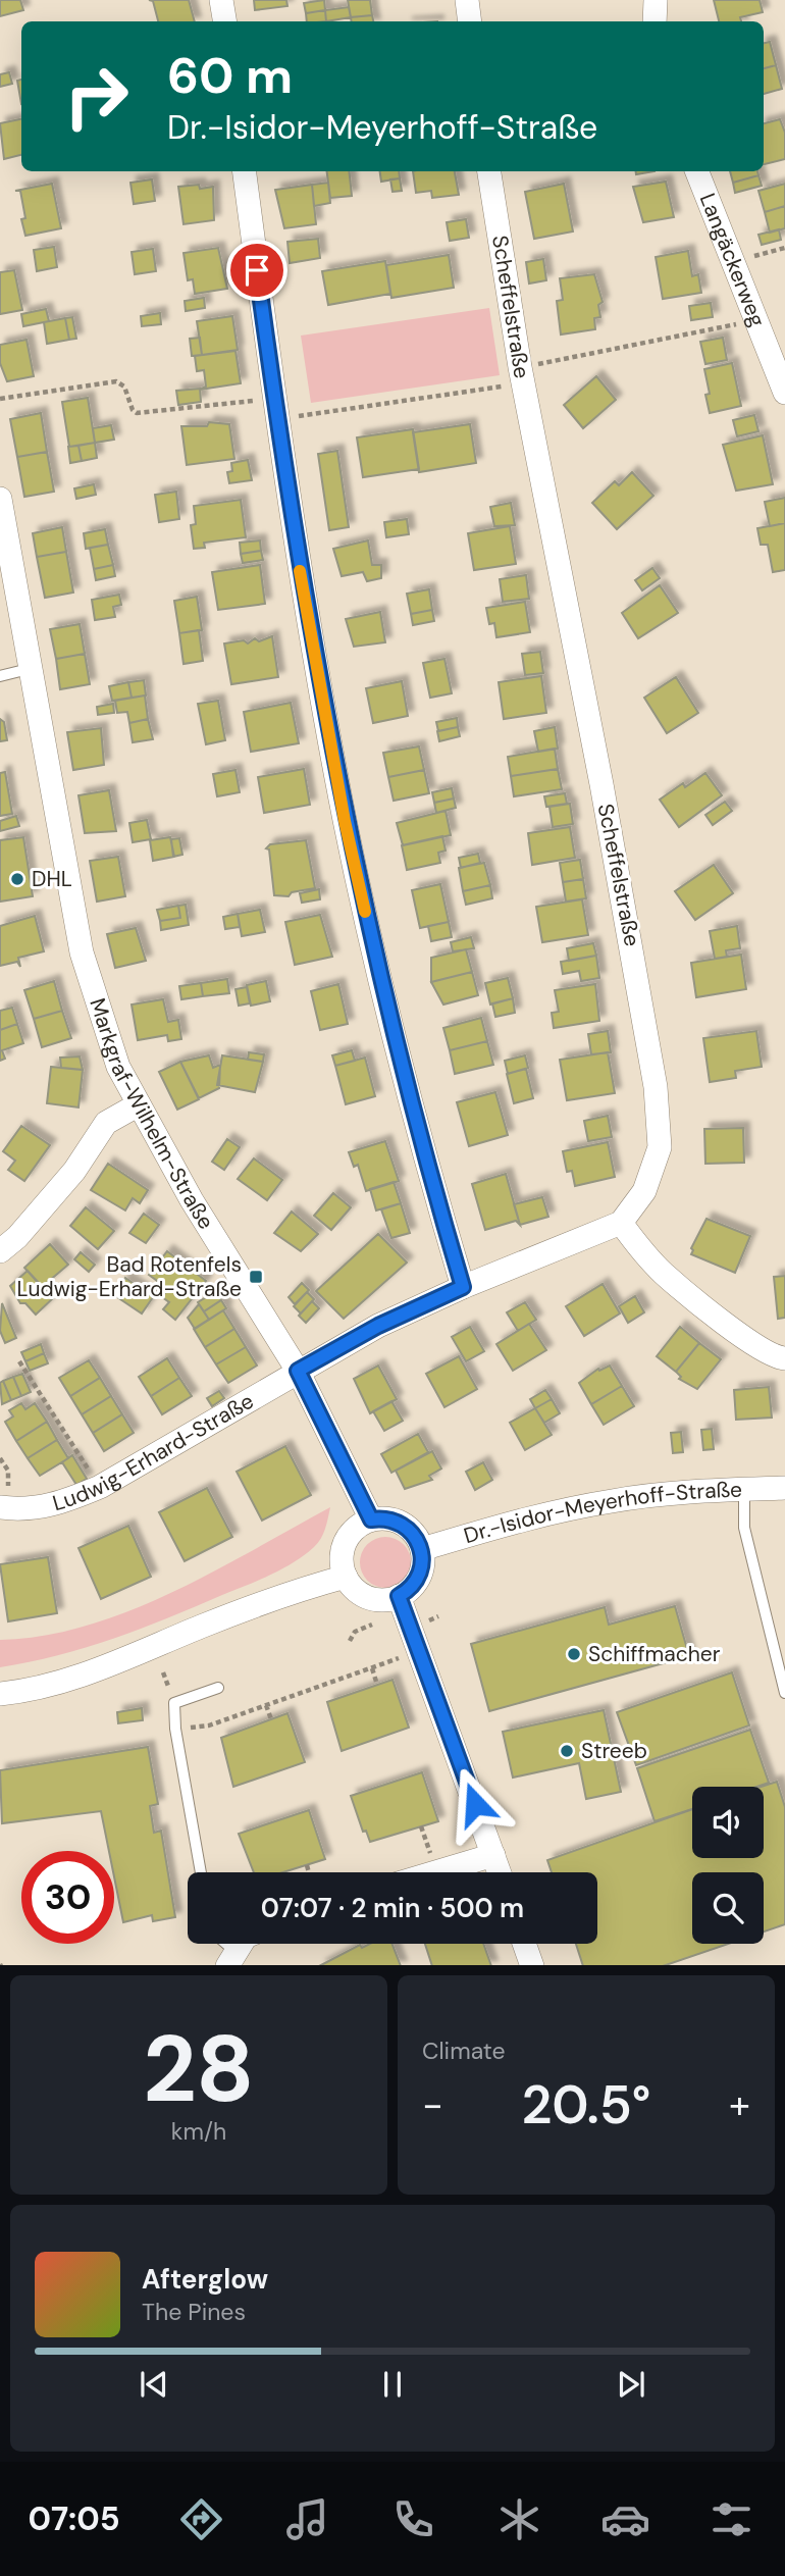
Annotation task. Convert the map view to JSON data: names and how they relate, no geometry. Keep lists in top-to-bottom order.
{
  "streets": {
    "street": [
      "Langäckerweg",
      "Scheffelstraße",
      "Markgraf-Wilhelm-Straße",
      "Ludwig-Erhard-Straße",
      "Dr.-Isidor-Meyerhoff-Straße"
    ]
  },
  "crossings": [
    ["Markgraf-Wilhelm-Straße", "Ludwig-Erhard-Straße"],
    ["Markgraf-Wilhelm-Straße", "Dr.-Isidor-Meyerhoff-Straße"]
  ],
  "places": {
    "other": ["DHL", "Schiffmacher", "Streeb"],
    "transit": ["Bad Rotenfels Ludwig-Erhard-Straße"]
  },
  "page": {
    "turn": ["60 m", "Dr.-Isidor-Meyerhoff-Straße"],
    "limit": "30",
    "trip": "07:07 · 2 min · 500 m",
    "tile": [
      ["28", "km/h"],
      "Climate"
    ],
    "heat": ["−", "20.5°", "+"],
    "song": ["Afterglow", "The Pines"],
    "tabs": "07:05"
  }
}
